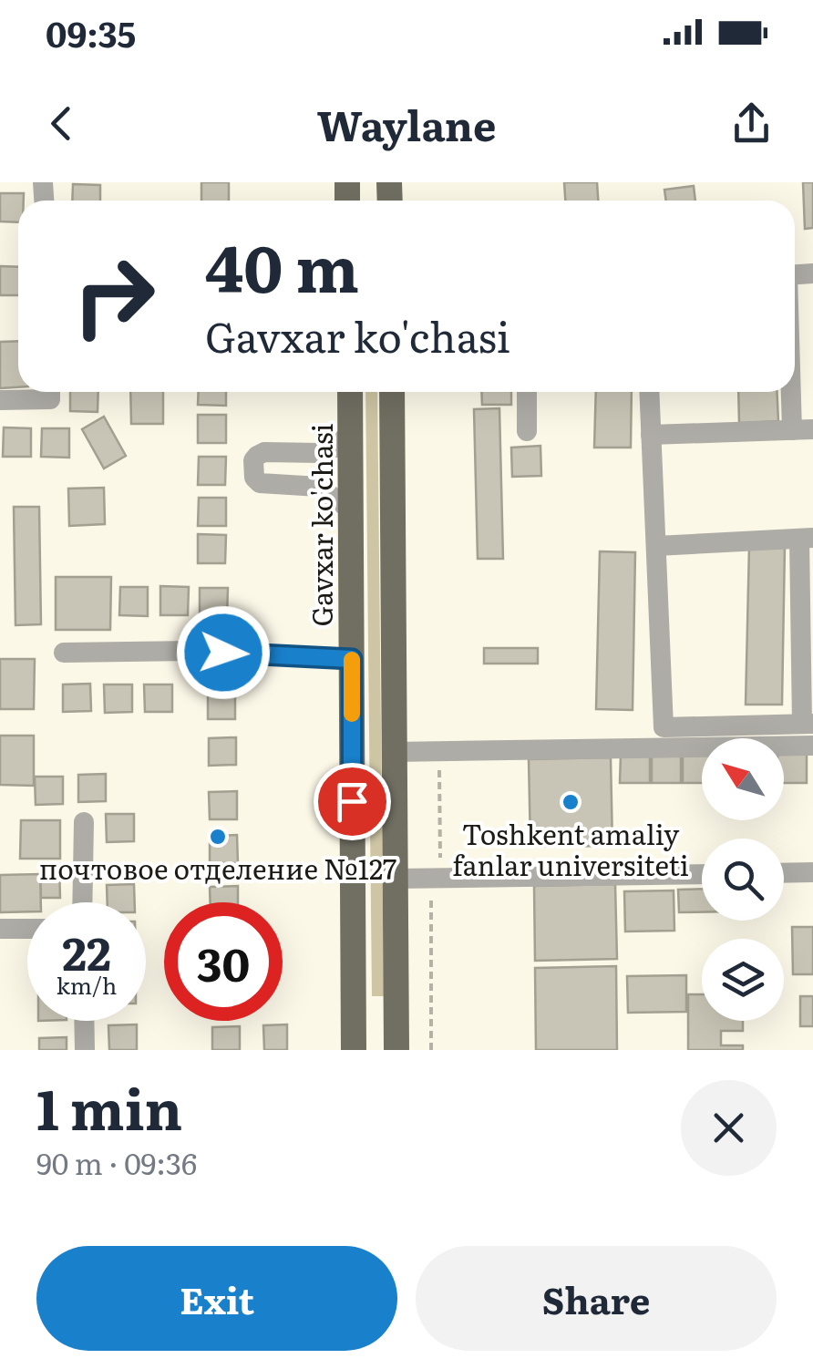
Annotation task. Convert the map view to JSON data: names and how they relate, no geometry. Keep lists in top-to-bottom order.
{
  "streets": {
    "main road": ["Gavxar ko'chasi"]
  },
  "places": ["Toshkent amaliy fanlar universiteti", "почтовое отделение №127"],
  "north": "top left",
  "page": {
    "status": "09:35",
    "header": "Waylane",
    "turn": ["40 m", "Gavxar ko'chasi"],
    "speed": "22 km/h",
    "limit": "30",
    "heading": ["1 min", "90 m · 09:36"],
    "buttons": ["Exit", "Share"]
  }
}
